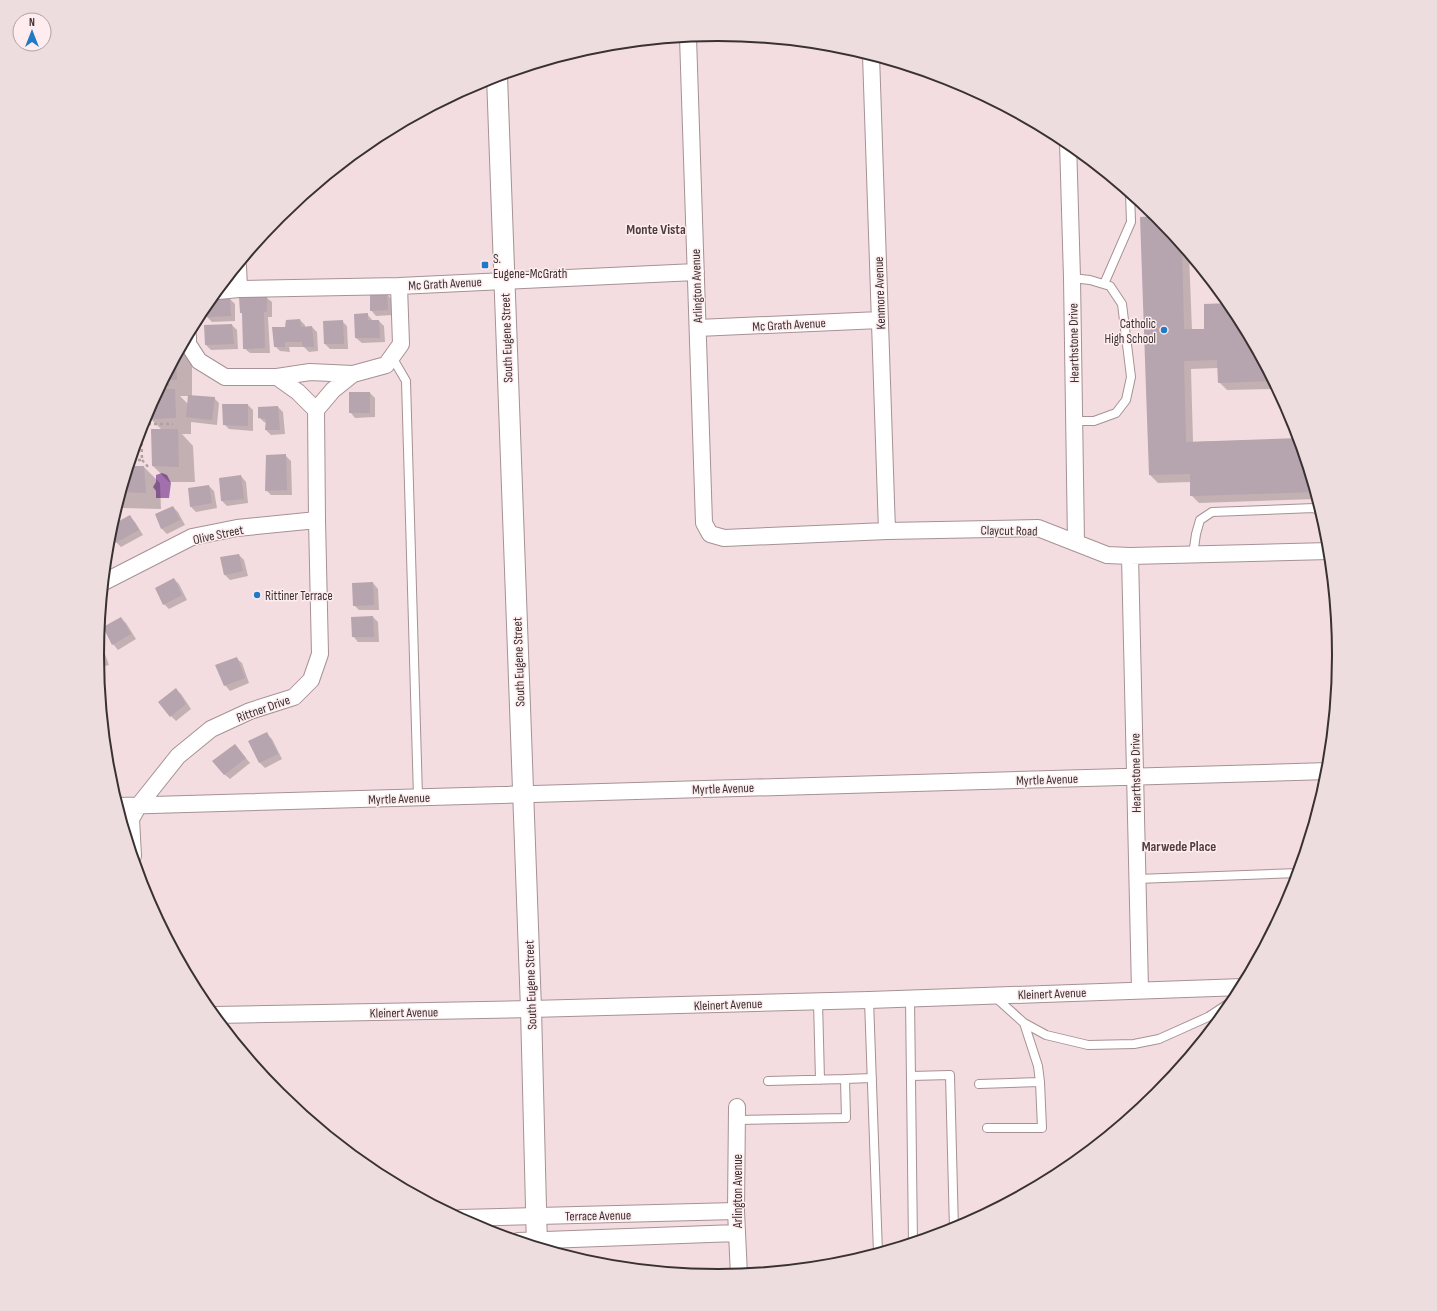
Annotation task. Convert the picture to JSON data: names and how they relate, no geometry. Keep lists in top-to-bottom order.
{
  "streets": {
    "street": [
      "Mc Grath Avenue",
      "Arlington Avenue",
      "Kenmore Avenue",
      "South Eugene Street",
      "Hearthstone Drive",
      "Claycut Road",
      "Olive Street",
      "Rittner Drive",
      "Myrtle Avenue",
      "Kleinert Avenue",
      "Terrace Avenue"
    ]
  },
  "crossings": [
    ["Mc Grath Avenue", "Arlington Avenue"],
    ["Mc Grath Avenue", "Kenmore Avenue"],
    ["Mc Grath Avenue", "South Eugene Street"],
    ["Arlington Avenue", "Claycut Road"],
    ["Arlington Avenue", "Terrace Avenue"],
    ["Kenmore Avenue", "Claycut Road"],
    ["South Eugene Street", "Myrtle Avenue"],
    ["South Eugene Street", "Kleinert Avenue"],
    ["South Eugene Street", "Terrace Avenue"],
    ["Hearthstone Drive", "Claycut Road"],
    ["Hearthstone Drive", "Myrtle Avenue"],
    ["Hearthstone Drive", "Kleinert Avenue"],
    ["Olive Street", "Rittner Drive"],
    ["Rittner Drive", "Myrtle Avenue"]
  ],
  "districts": ["Monte Vista", "Marwede Place"],
  "places": {
    "transit": ["S. Eugene-McGrath"],
    "other": ["Catholic High School", "Rittiner Terrace"]
  },
  "north": "top"
}
